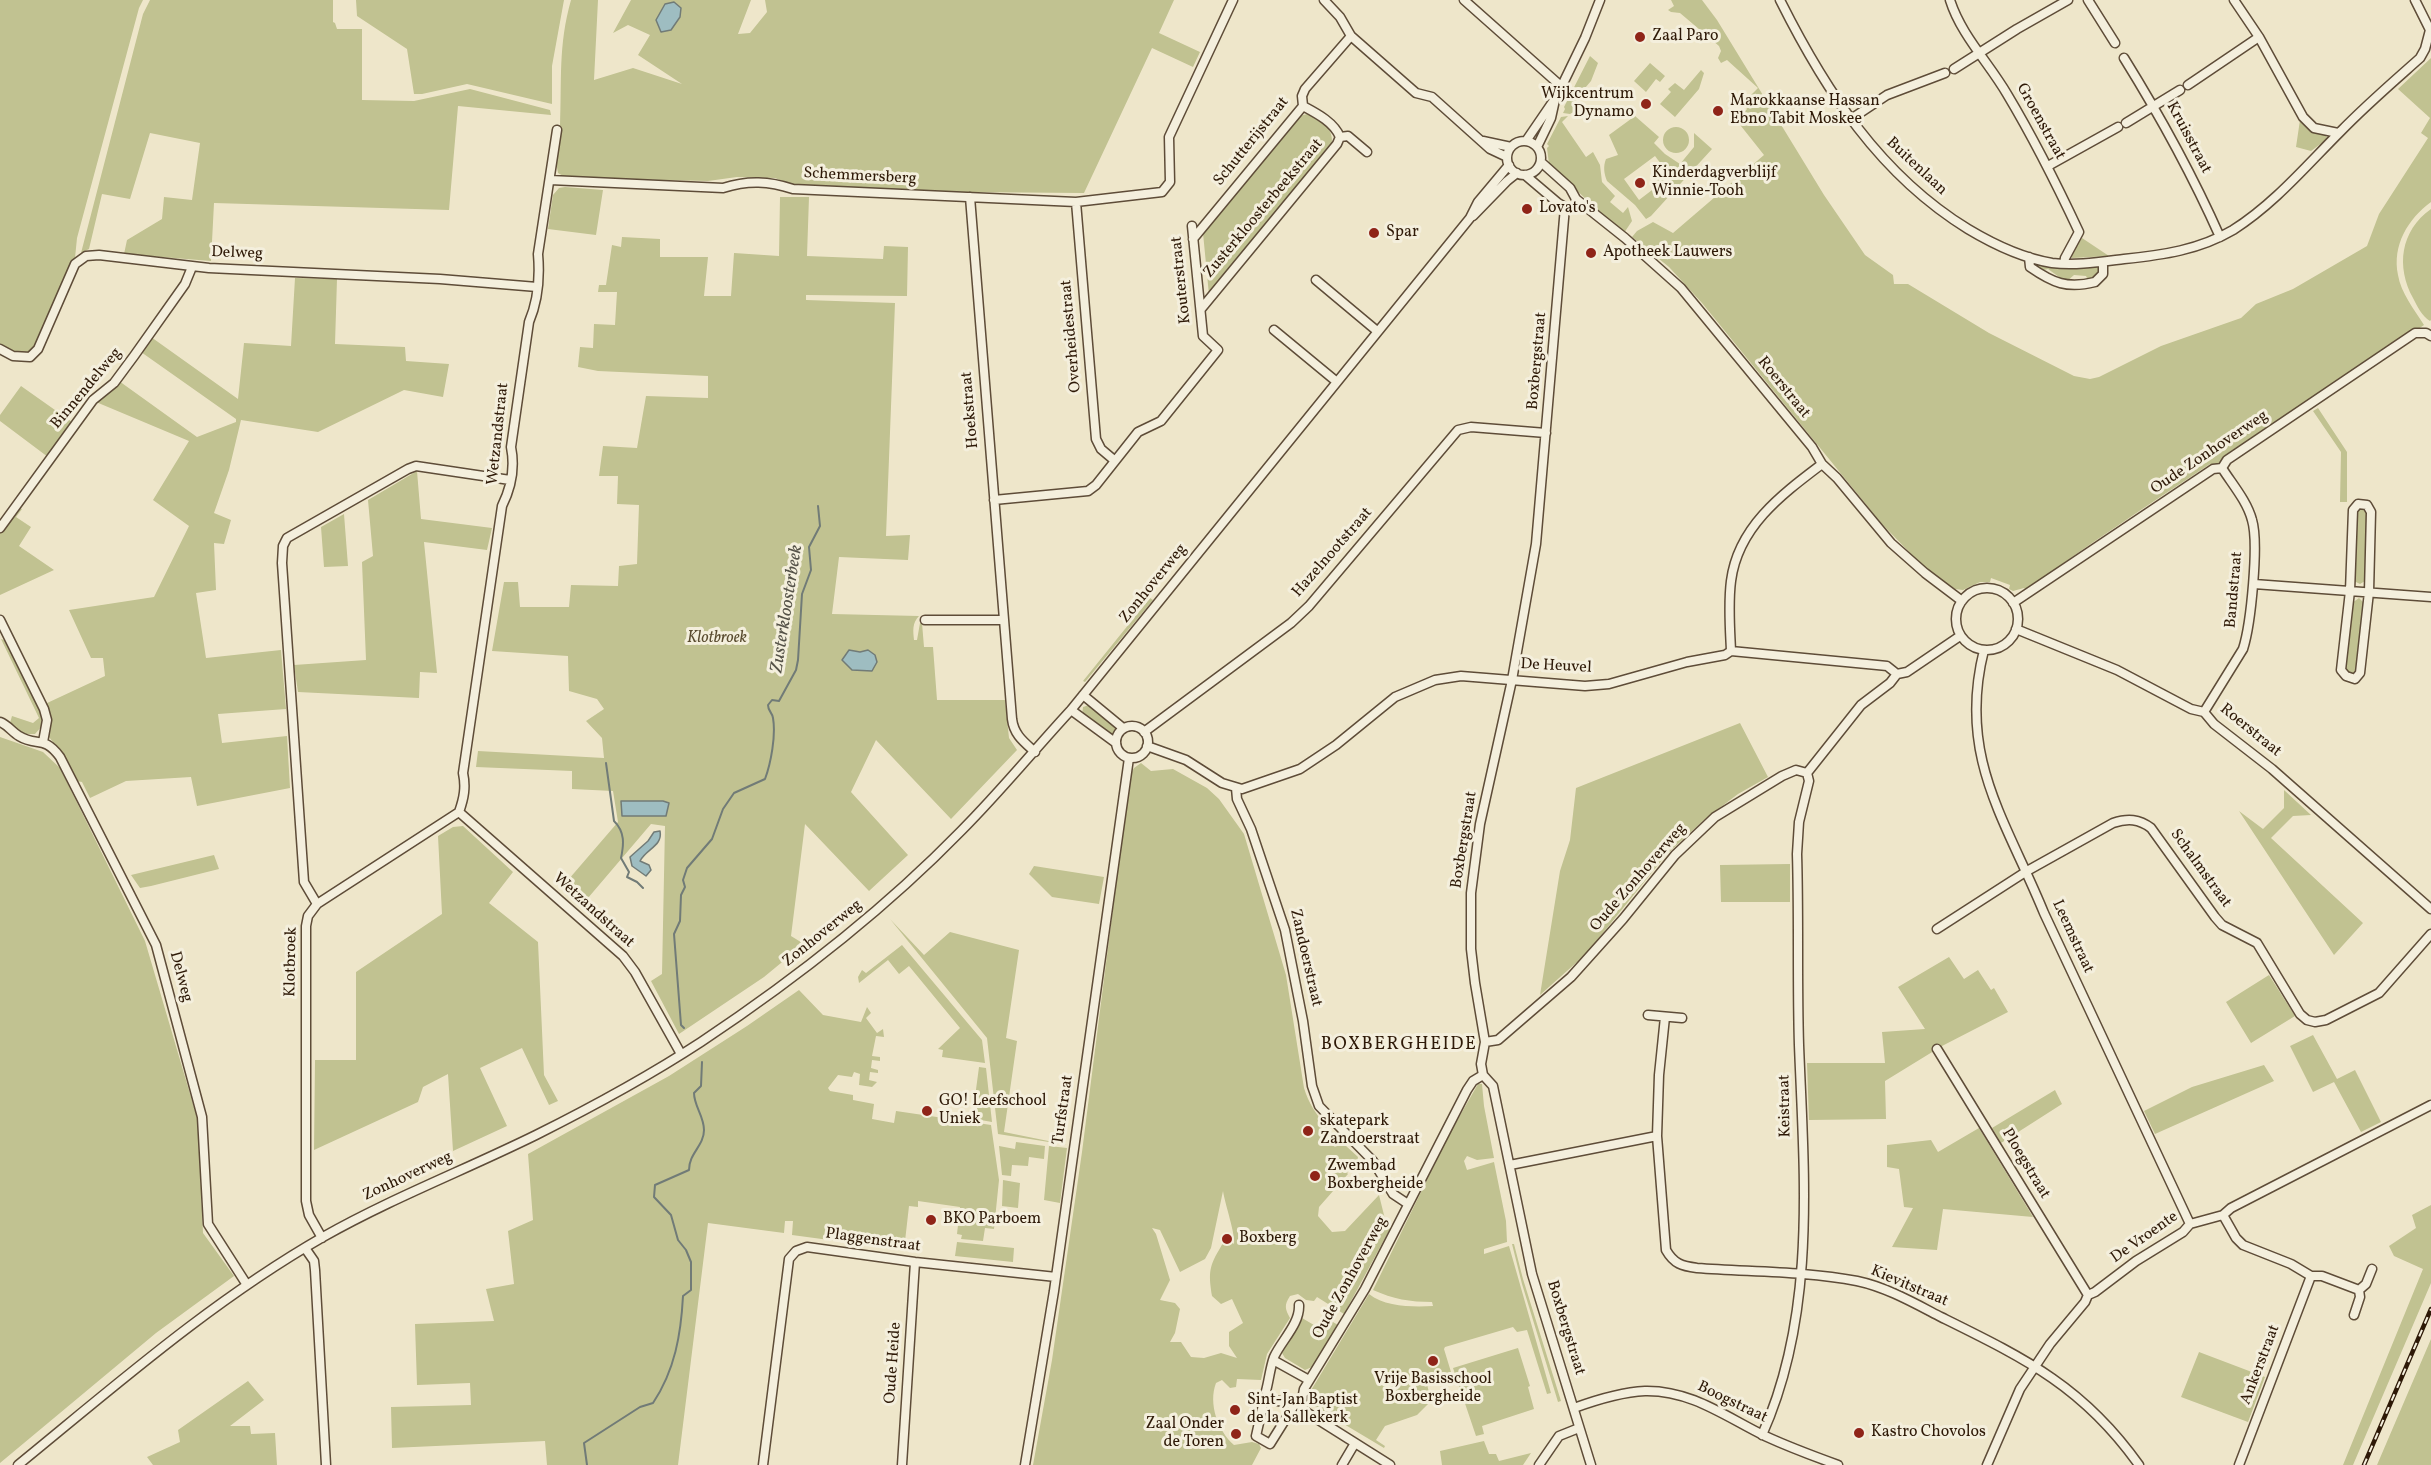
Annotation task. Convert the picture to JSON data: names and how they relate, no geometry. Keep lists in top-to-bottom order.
{
  "streets": {
    "street": [
      "Groenstraat",
      "Kruisstraat",
      "Schutterijstraat",
      "Buitenlaan",
      "Schemmersberg",
      "Zusterkloosterbeekstraat",
      "Delweg",
      "Kouterstraat",
      "Overheidestraat",
      "Boxbergstraat",
      "Roerstraat",
      "Binnendelweg",
      "Hoekstraat",
      "Wetzandstraat",
      "Oude Zonhoverweg",
      "Hazelnootstraat",
      "Zonhoverweg",
      "Bandstraat",
      "De Heuvel",
      "Schalmstraat",
      "Leemstraat",
      "Zandoerstraat",
      "Klotbroek",
      "Keistraat",
      "Turfstraat",
      "Ploegstraat",
      "De Vroente",
      "Plaggenstraat",
      "Kievitstraat",
      "Oude Heide",
      "Ankerstraat",
      "Boogstraat"
    ]
  },
  "crossings": [
    ["Groenstraat", "Buitenlaan"],
    ["Kruisstraat", "Buitenlaan"],
    ["Schutterijstraat", "Zusterkloosterbeekstraat"],
    ["Schutterijstraat", "Kouterstraat"],
    ["Schemmersberg", "Overheidestraat"],
    ["Schemmersberg", "Hoekstraat"],
    ["Schemmersberg", "Wetzandstraat"],
    ["Zusterkloosterbeekstraat", "Kouterstraat"],
    ["Delweg", "Binnendelweg"],
    ["Delweg", "Wetzandstraat"],
    ["Delweg", "Zonhoverweg"],
    ["Kouterstraat", "Overheidestraat"],
    ["Boxbergstraat", "Oude Zonhoverweg"],
    ["Boxbergstraat", "Hazelnootstraat"],
    ["Boxbergstraat", "De Heuvel"],
    ["Boxbergstraat", "Boogstraat"],
    ["Roerstraat", "Oude Zonhoverweg"],
    ["Roerstraat", "Bandstraat"],
    ["Roerstraat", "Leemstraat"],
    ["Hoekstraat", "Zonhoverweg"],
    ["Wetzandstraat", "Zonhoverweg"],
    ["Oude Zonhoverweg", "Bandstraat"],
    ["Oude Zonhoverweg", "Leemstraat"],
    ["Oude Zonhoverweg", "Zandoerstraat"],
    ["Oude Zonhoverweg", "Keistraat"],
    ["Hazelnootstraat", "Turfstraat"],
    ["Zonhoverweg", "Klotbroek"],
    ["De Heuvel", "Zandoerstraat"],
    ["Schalmstraat", "Leemstraat"],
    ["Leemstraat", "De Vroente"],
    ["Keistraat", "Kievitstraat"],
    ["Keistraat", "Boogstraat"],
    ["Turfstraat", "Plaggenstraat"],
    ["Ploegstraat", "De Vroente"],
    ["De Vroente", "Kievitstraat"],
    ["Plaggenstraat", "Oude Heide"]
  ],
  "districts": ["BOXBERGHEIDE"],
  "water": ["Zusterkloosterbeek"],
  "parks": ["Klotbroek"],
  "places": [
    "Zaal Paro",
    "Wijkcentrum Dynamo",
    "Marokkaanse Hassan Ebno Tabit Moskee",
    "Kinderdagverblijf Winnie-Tooh",
    "Lovato's",
    "Spar",
    "Apotheek Lauwers",
    "GO! Leefschool Uniek",
    "skatepark Zandoerstraat",
    "Zwembad Boxbergheide",
    "BKO Parboem",
    "Boxberg",
    "Vrije Basisschool Boxbergheide",
    "Sint-Jan Baptist de la Sallekerk",
    "Kastro Chovolos",
    "Zaal Onder de Toren"
  ]
}
